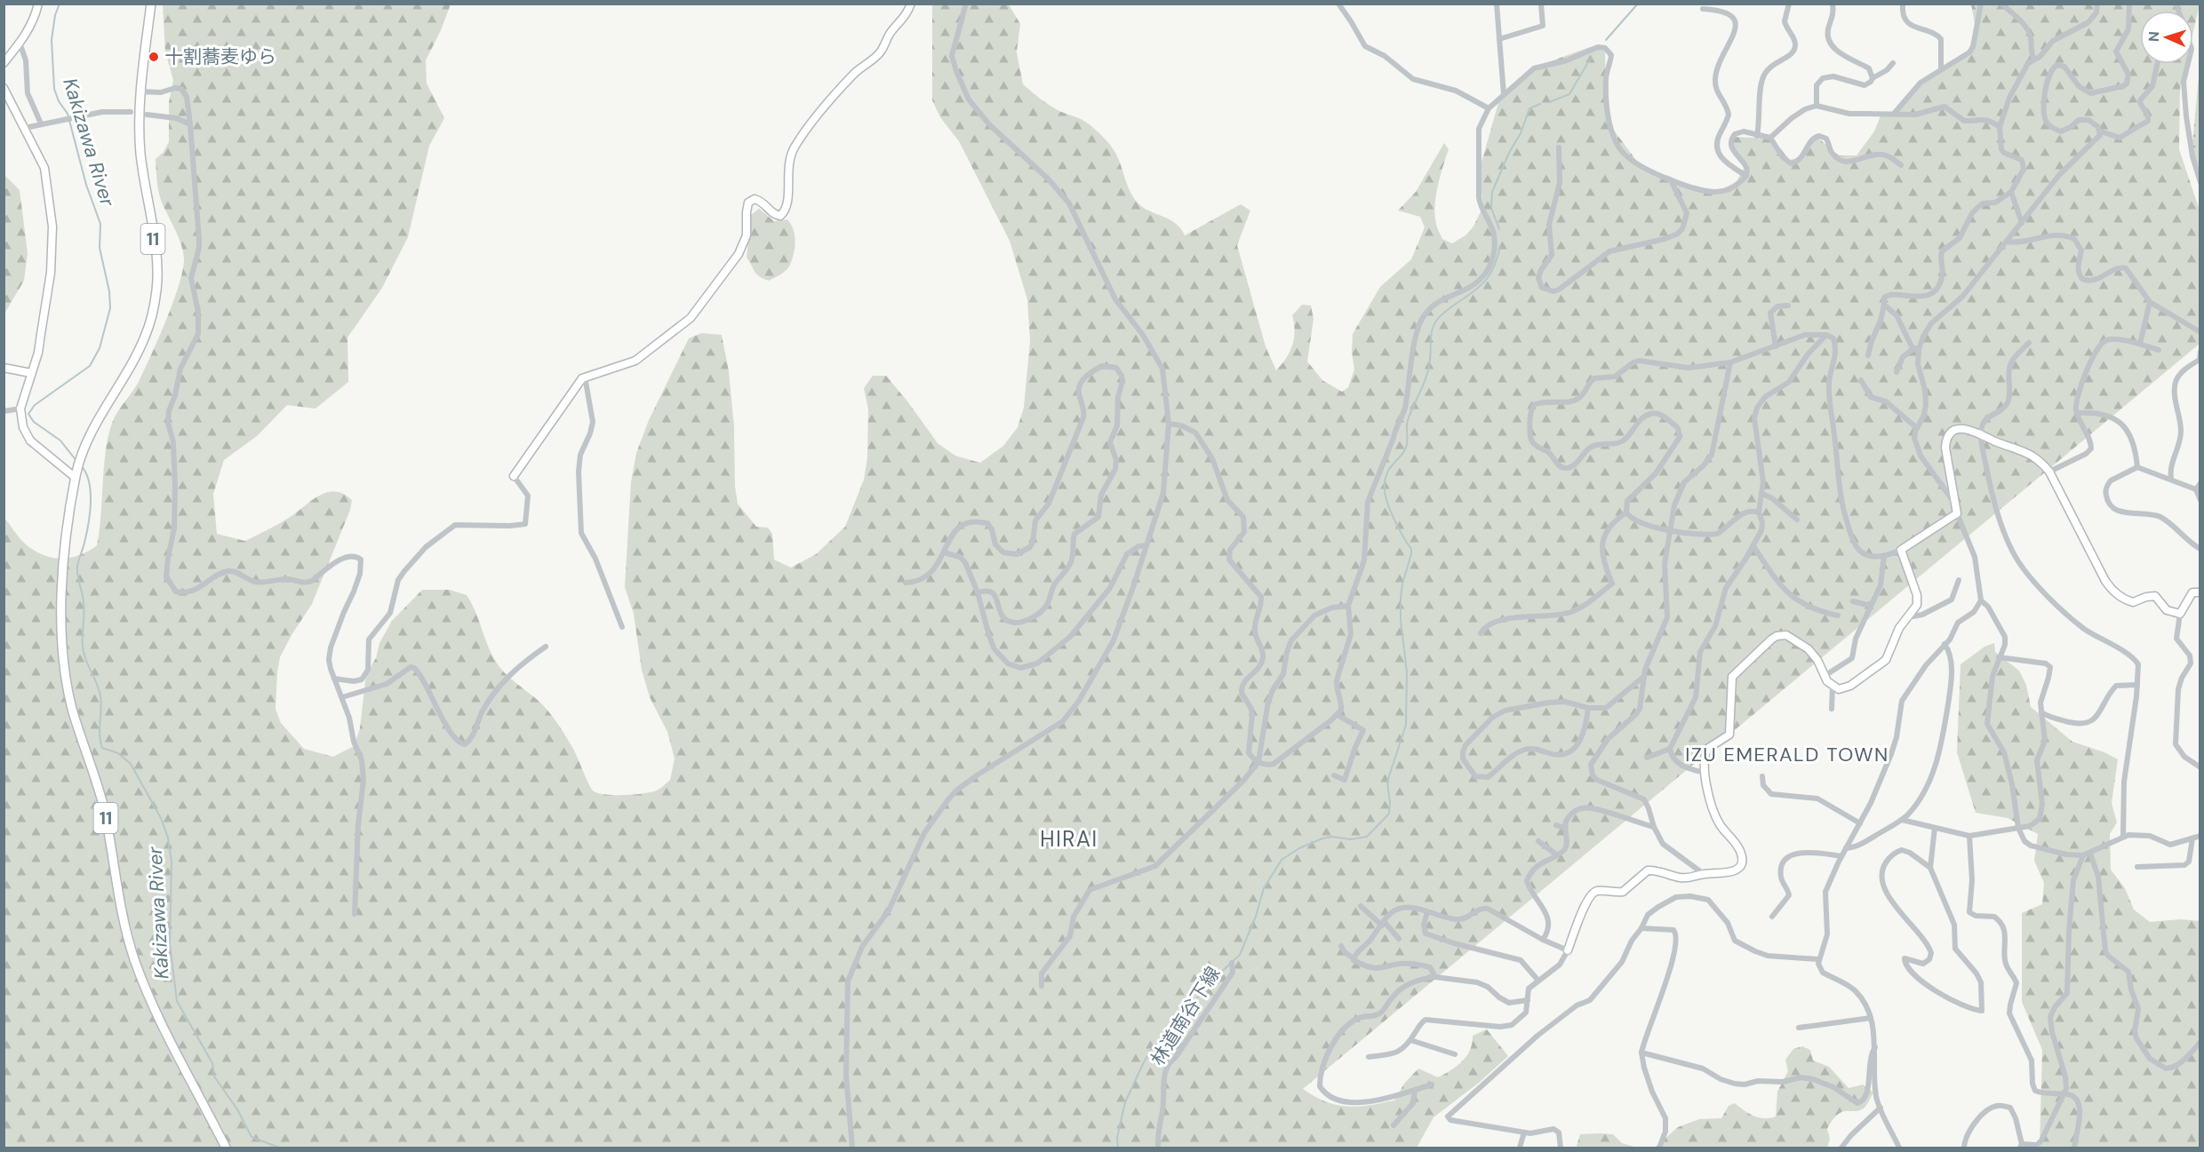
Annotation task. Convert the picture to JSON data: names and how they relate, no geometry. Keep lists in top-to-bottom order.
{
  "streets": {
    "main road": ["11"],
    "street": ["林道南谷下線"]
  },
  "districts": ["IZU EMERALD TOWN", "HIRAI"],
  "water": ["Kakizawa River"],
  "places": ["十割蕎麦ゆら"],
  "north": "left"
}
